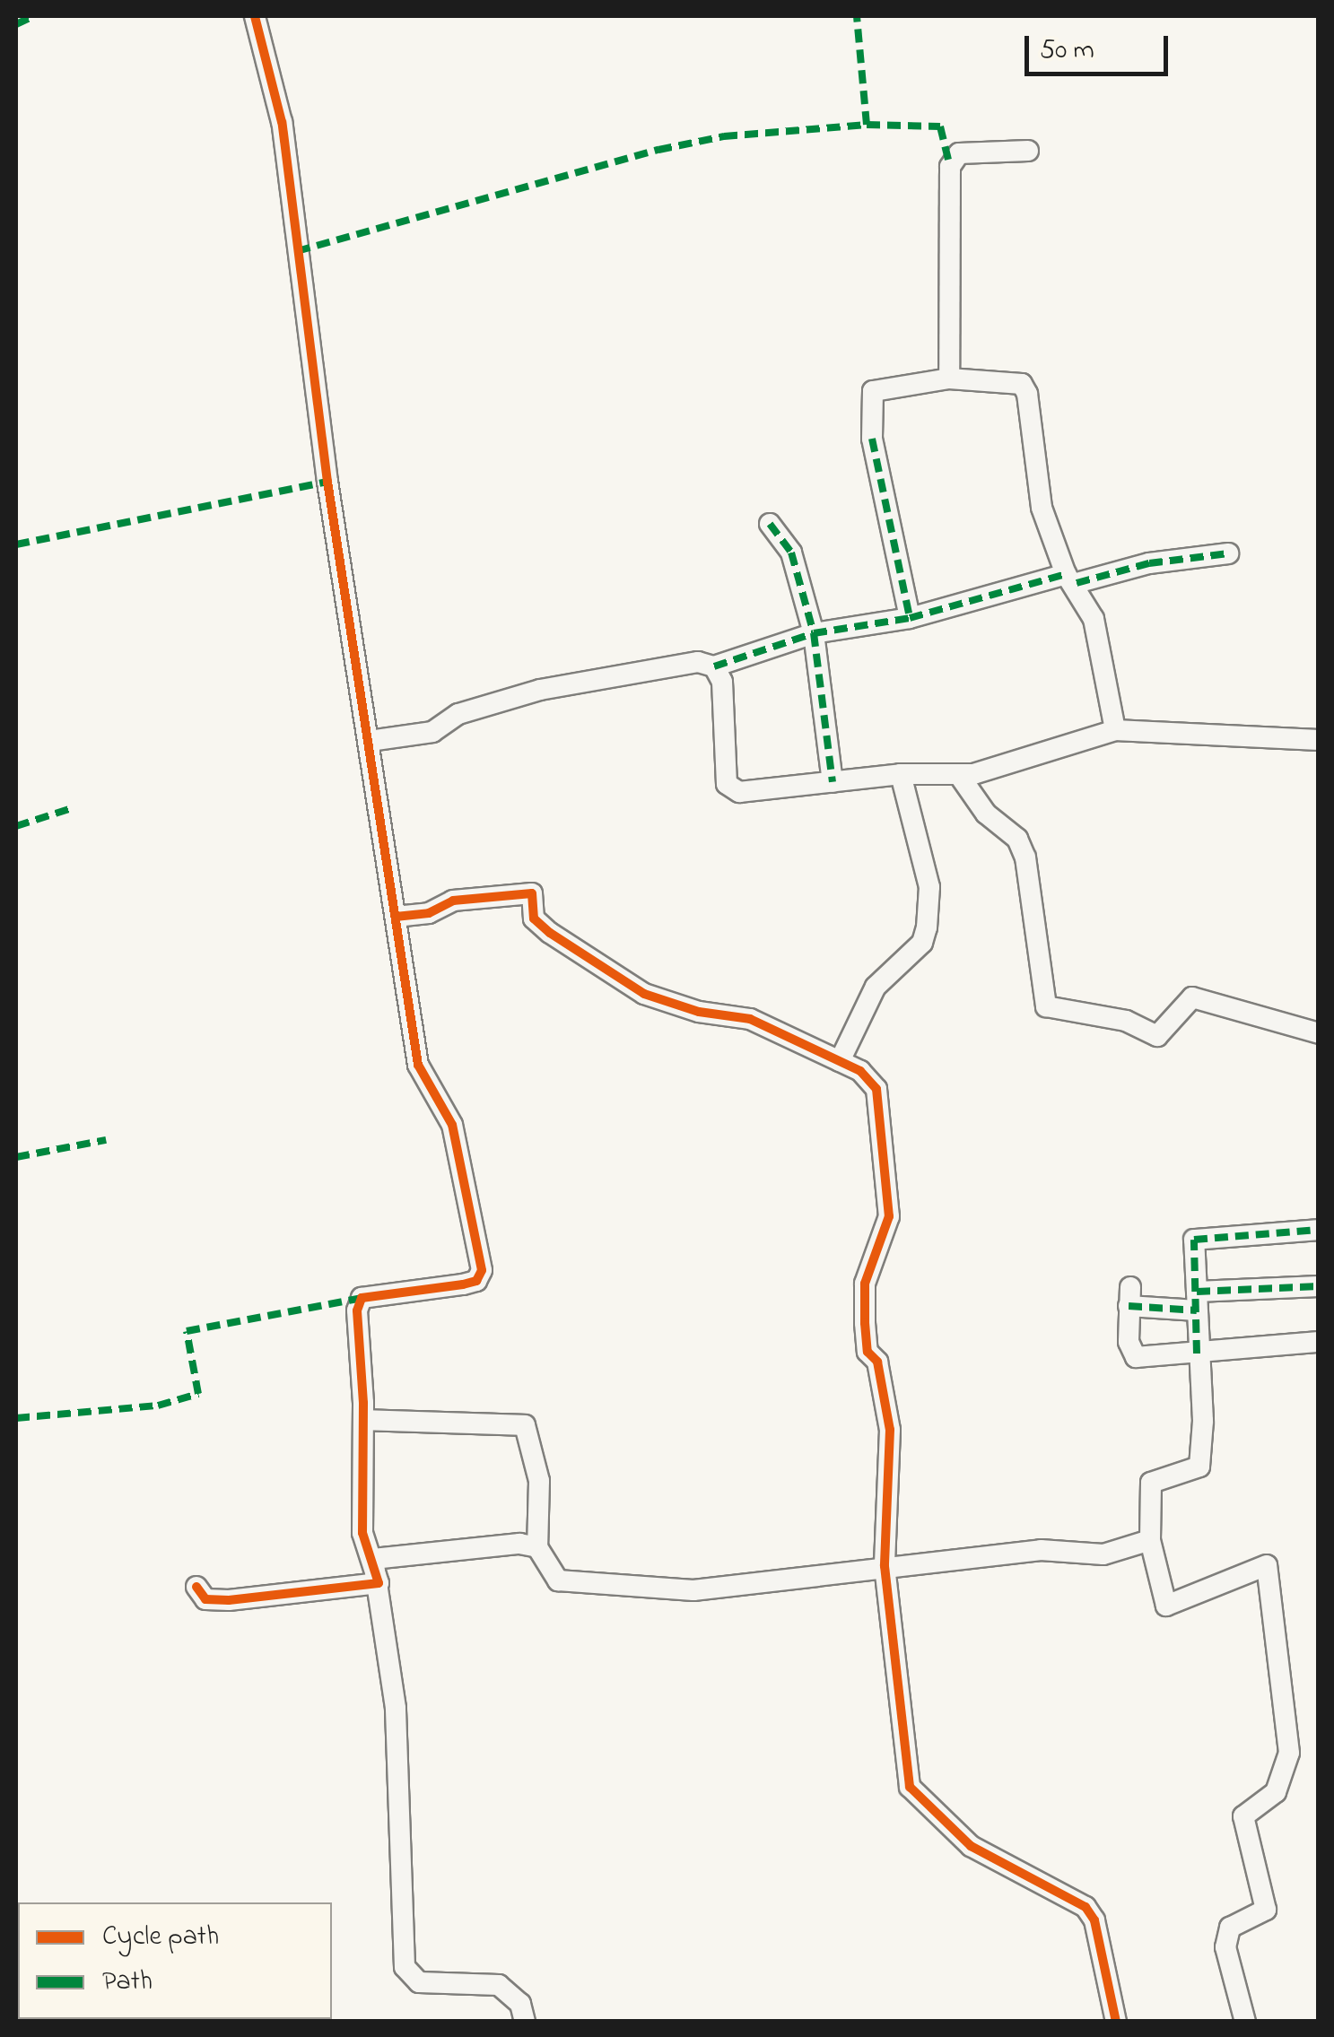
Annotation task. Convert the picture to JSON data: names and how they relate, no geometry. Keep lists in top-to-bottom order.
{
  "legend": ["Cycle path", "Path"],
  "scale_bar": "50 m"
}
